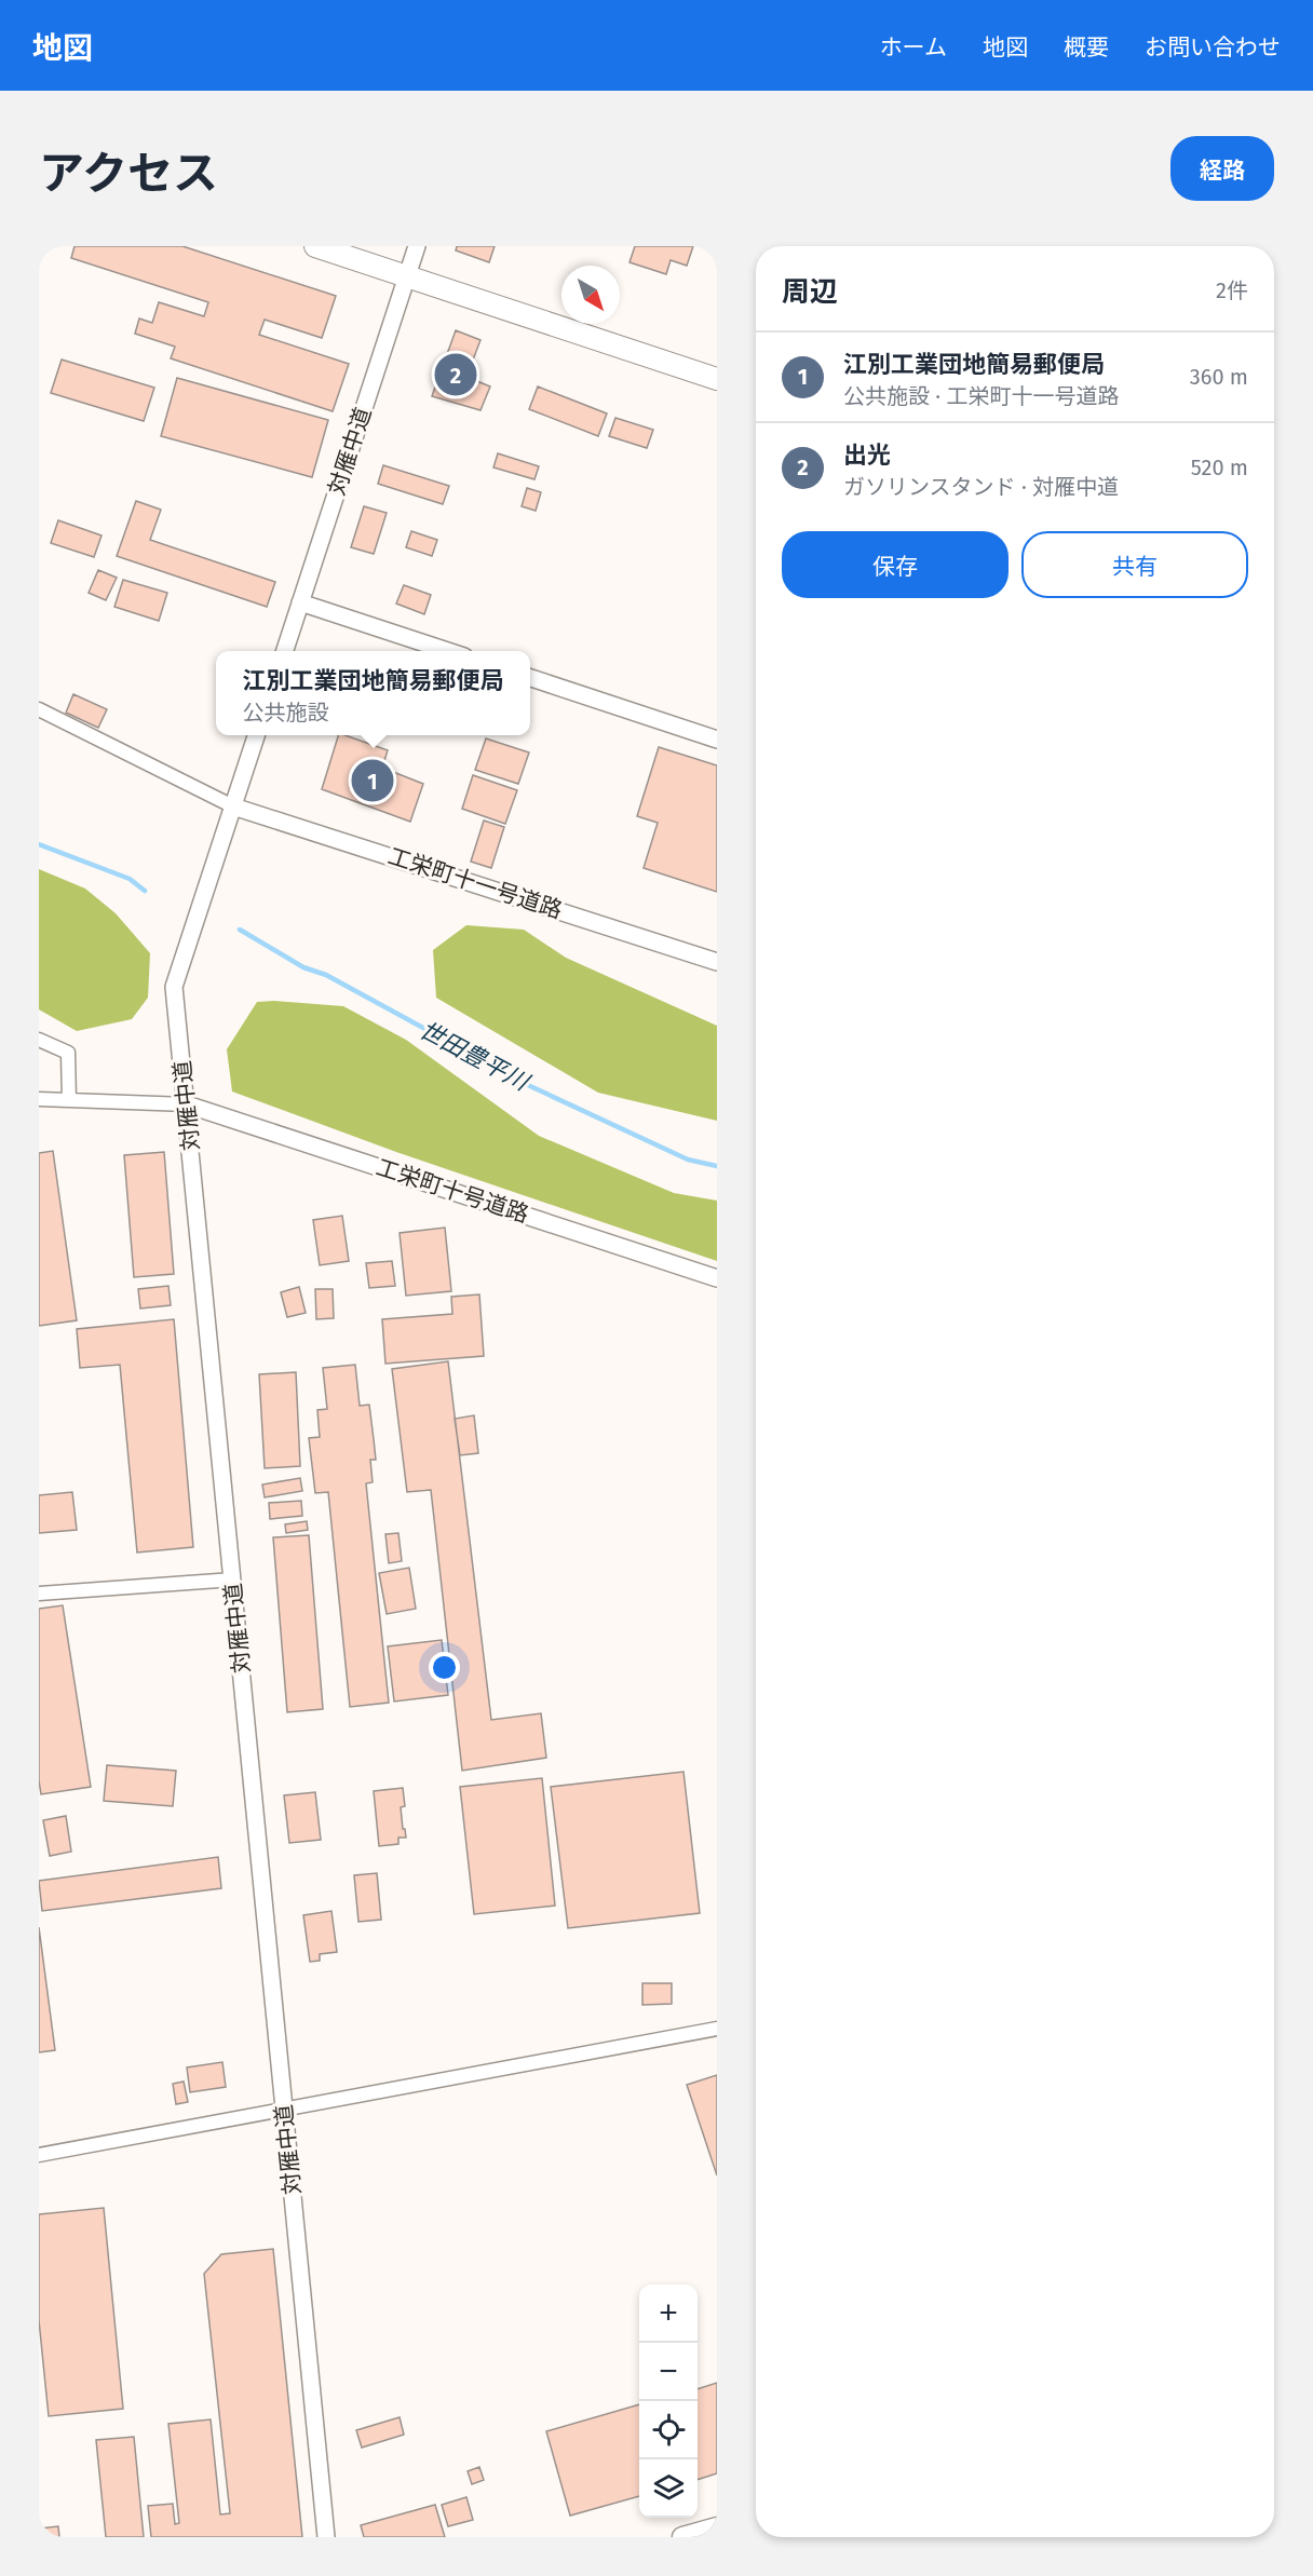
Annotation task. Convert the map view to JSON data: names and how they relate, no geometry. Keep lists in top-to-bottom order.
{
  "streets": {
    "street": ["対雁中道", "工栄町十一号道路", "工栄町十号道路"]
  },
  "crossings": [
    ["対雁中道", "工栄町十一号道路"],
    ["対雁中道", "工栄町十号道路"]
  ],
  "water": ["世田豊平川"],
  "north": "bottom right",
  "page": {
    "header": "地図",
    "nav": [
      "ホーム",
      "地図",
      "概要",
      "お問い合わせ"
    ],
    "title": "アクセス",
    "buttons": [
      "経路",
      ["保存", "共有"]
    ],
    "heading": ["周辺", "2件"],
    "list": [
      {
        "mark": "1",
        "name": "江別工業団地簡易郵便局",
        "note": "公共施設 · 工栄町十一号道路",
        "value": "360 m"
      },
      {
        "mark": "2",
        "name": "出光",
        "note": "ガソリンスタンド · 対雁中道",
        "value": "520 m"
      }
    ],
    "pins": ["2", "1"],
    "popup": ["江別工業団地簡易郵便局", "公共施設"],
    "map_buttons": ["+", "−"]
  }
}
